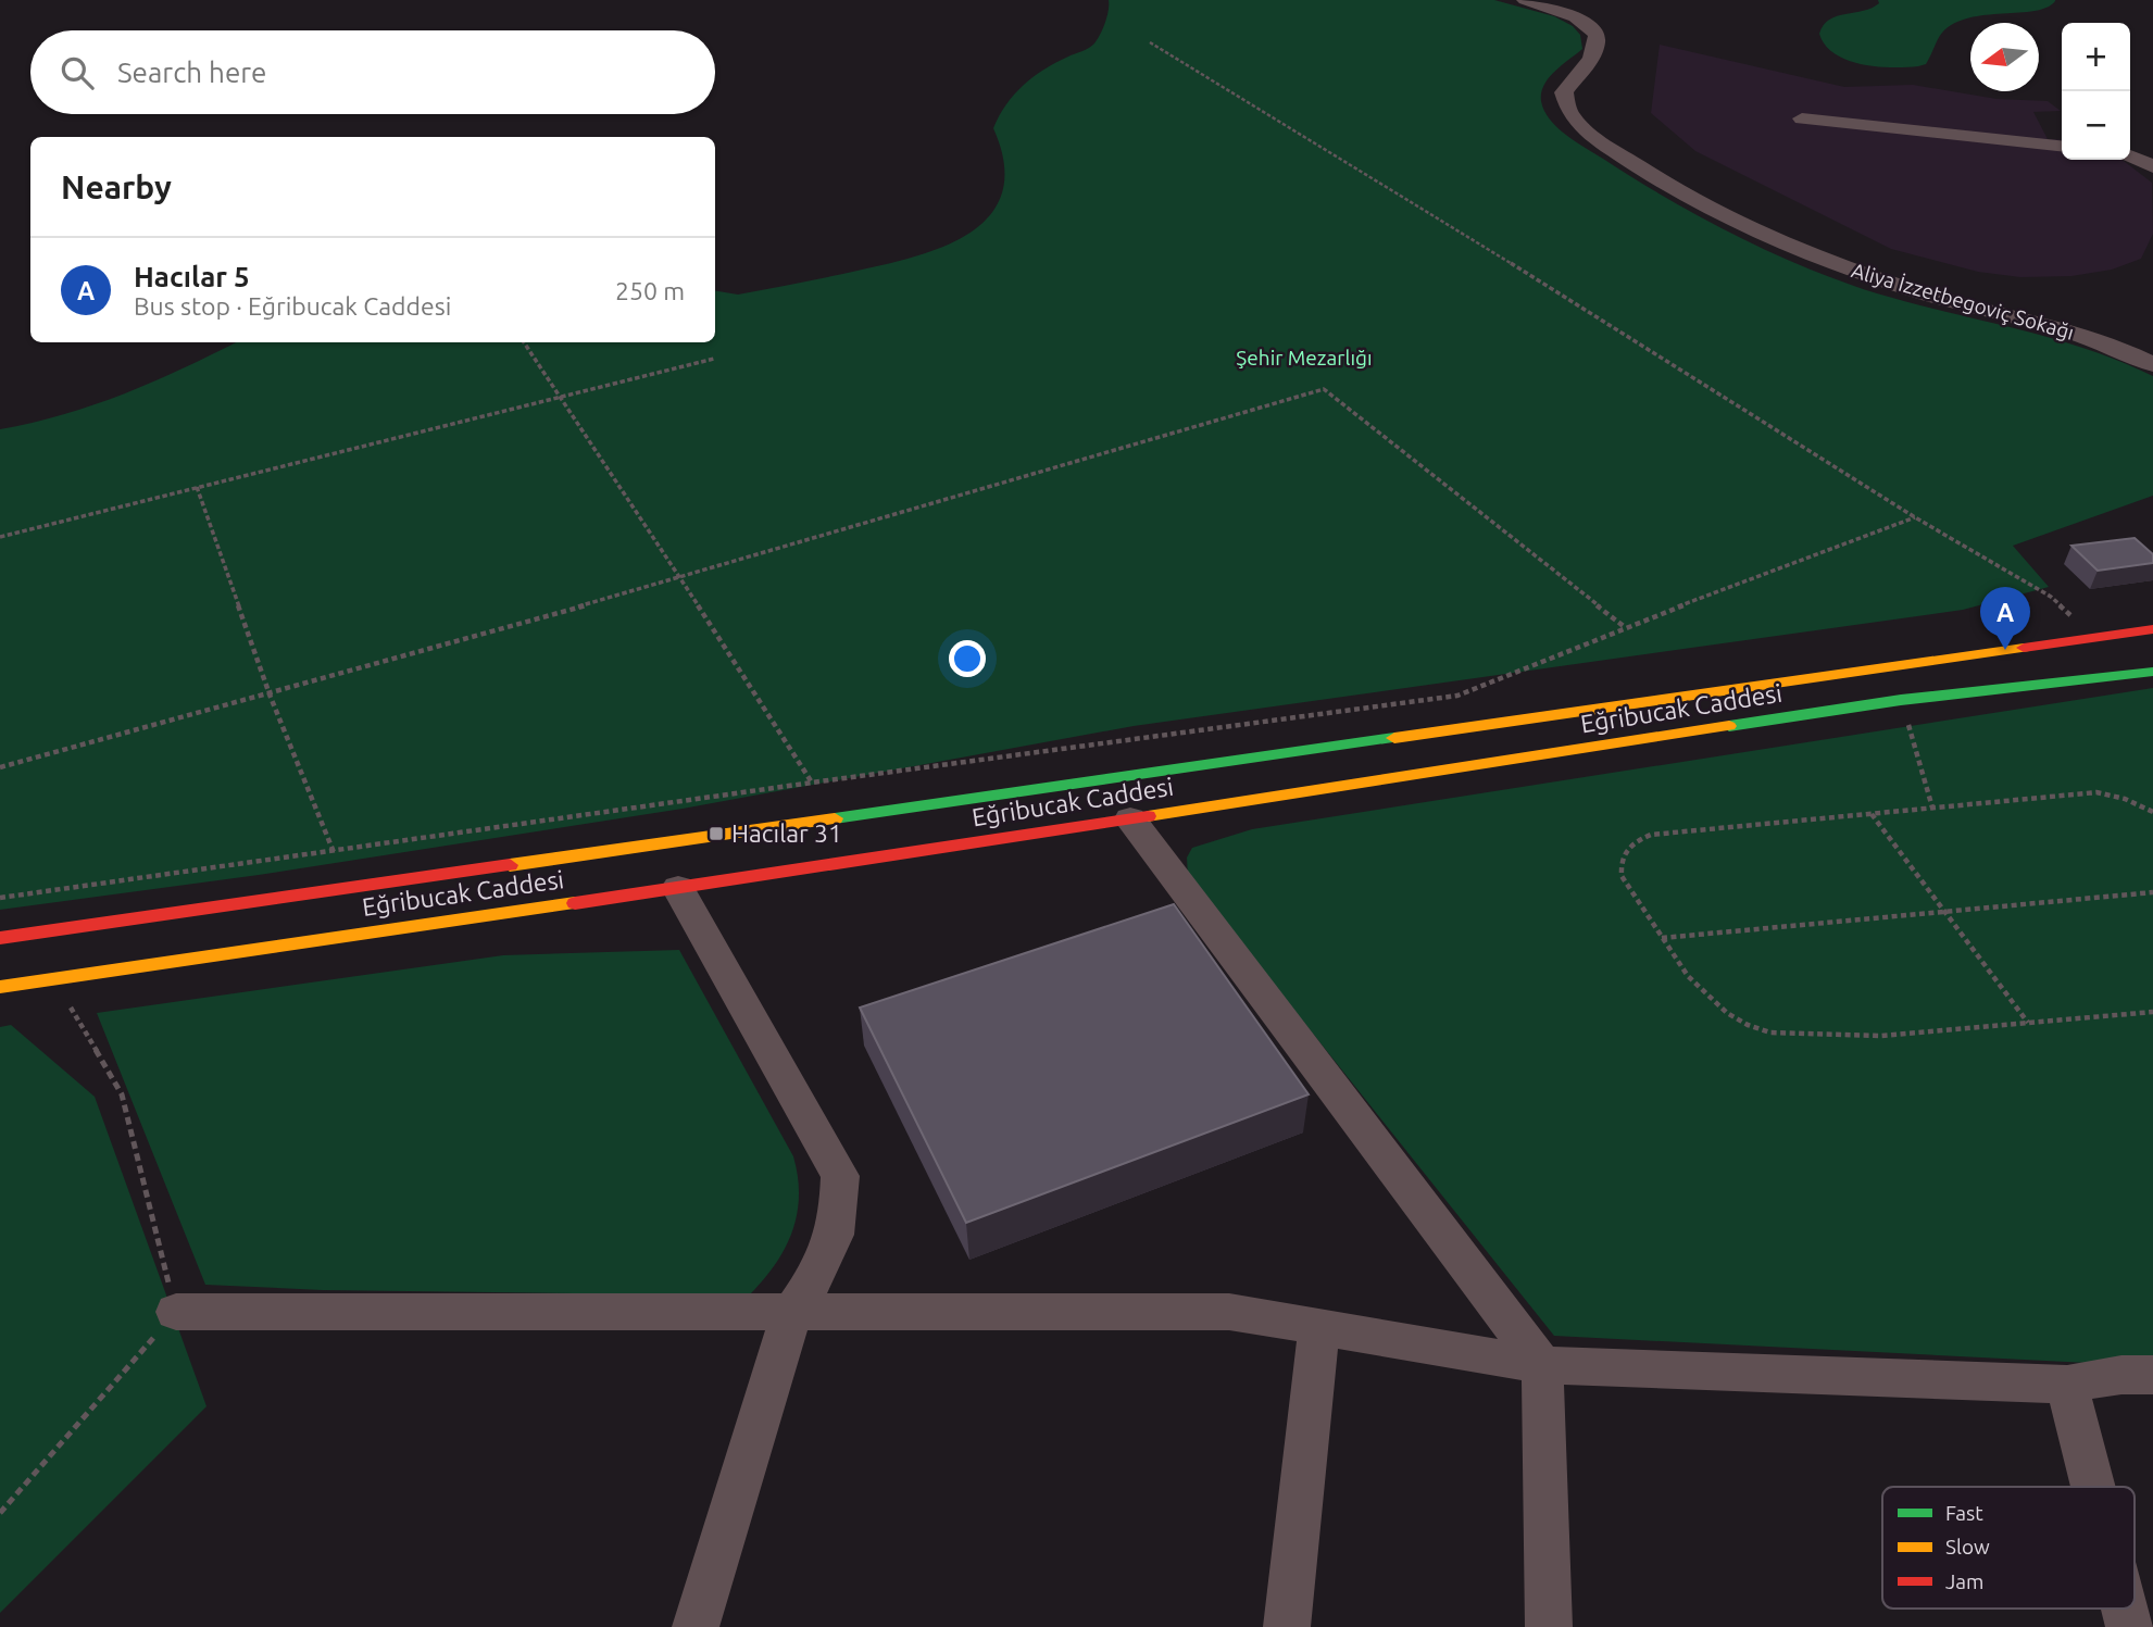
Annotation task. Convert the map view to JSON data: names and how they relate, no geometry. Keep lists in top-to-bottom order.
{
  "streets": {
    "main road": ["Eğribucak Caddesi"],
    "street": ["Aliya İzzetbegoviç Sokağı"]
  },
  "parks": ["Şehir Mezarlığı"],
  "places": {
    "transit": ["Hacılar 31"]
  },
  "legend": ["Fast", "Slow", "Jam"],
  "north": "left",
  "page": {
    "map_buttons": ["+", "−"],
    "search": "Search here",
    "heading": "Nearby",
    "list": [
      {
        "mark": "A",
        "name": "Hacılar 5",
        "note": "Bus stop · Eğribucak Caddesi",
        "value": "250 m"
      }
    ],
    "pins": "A"
  }
}
